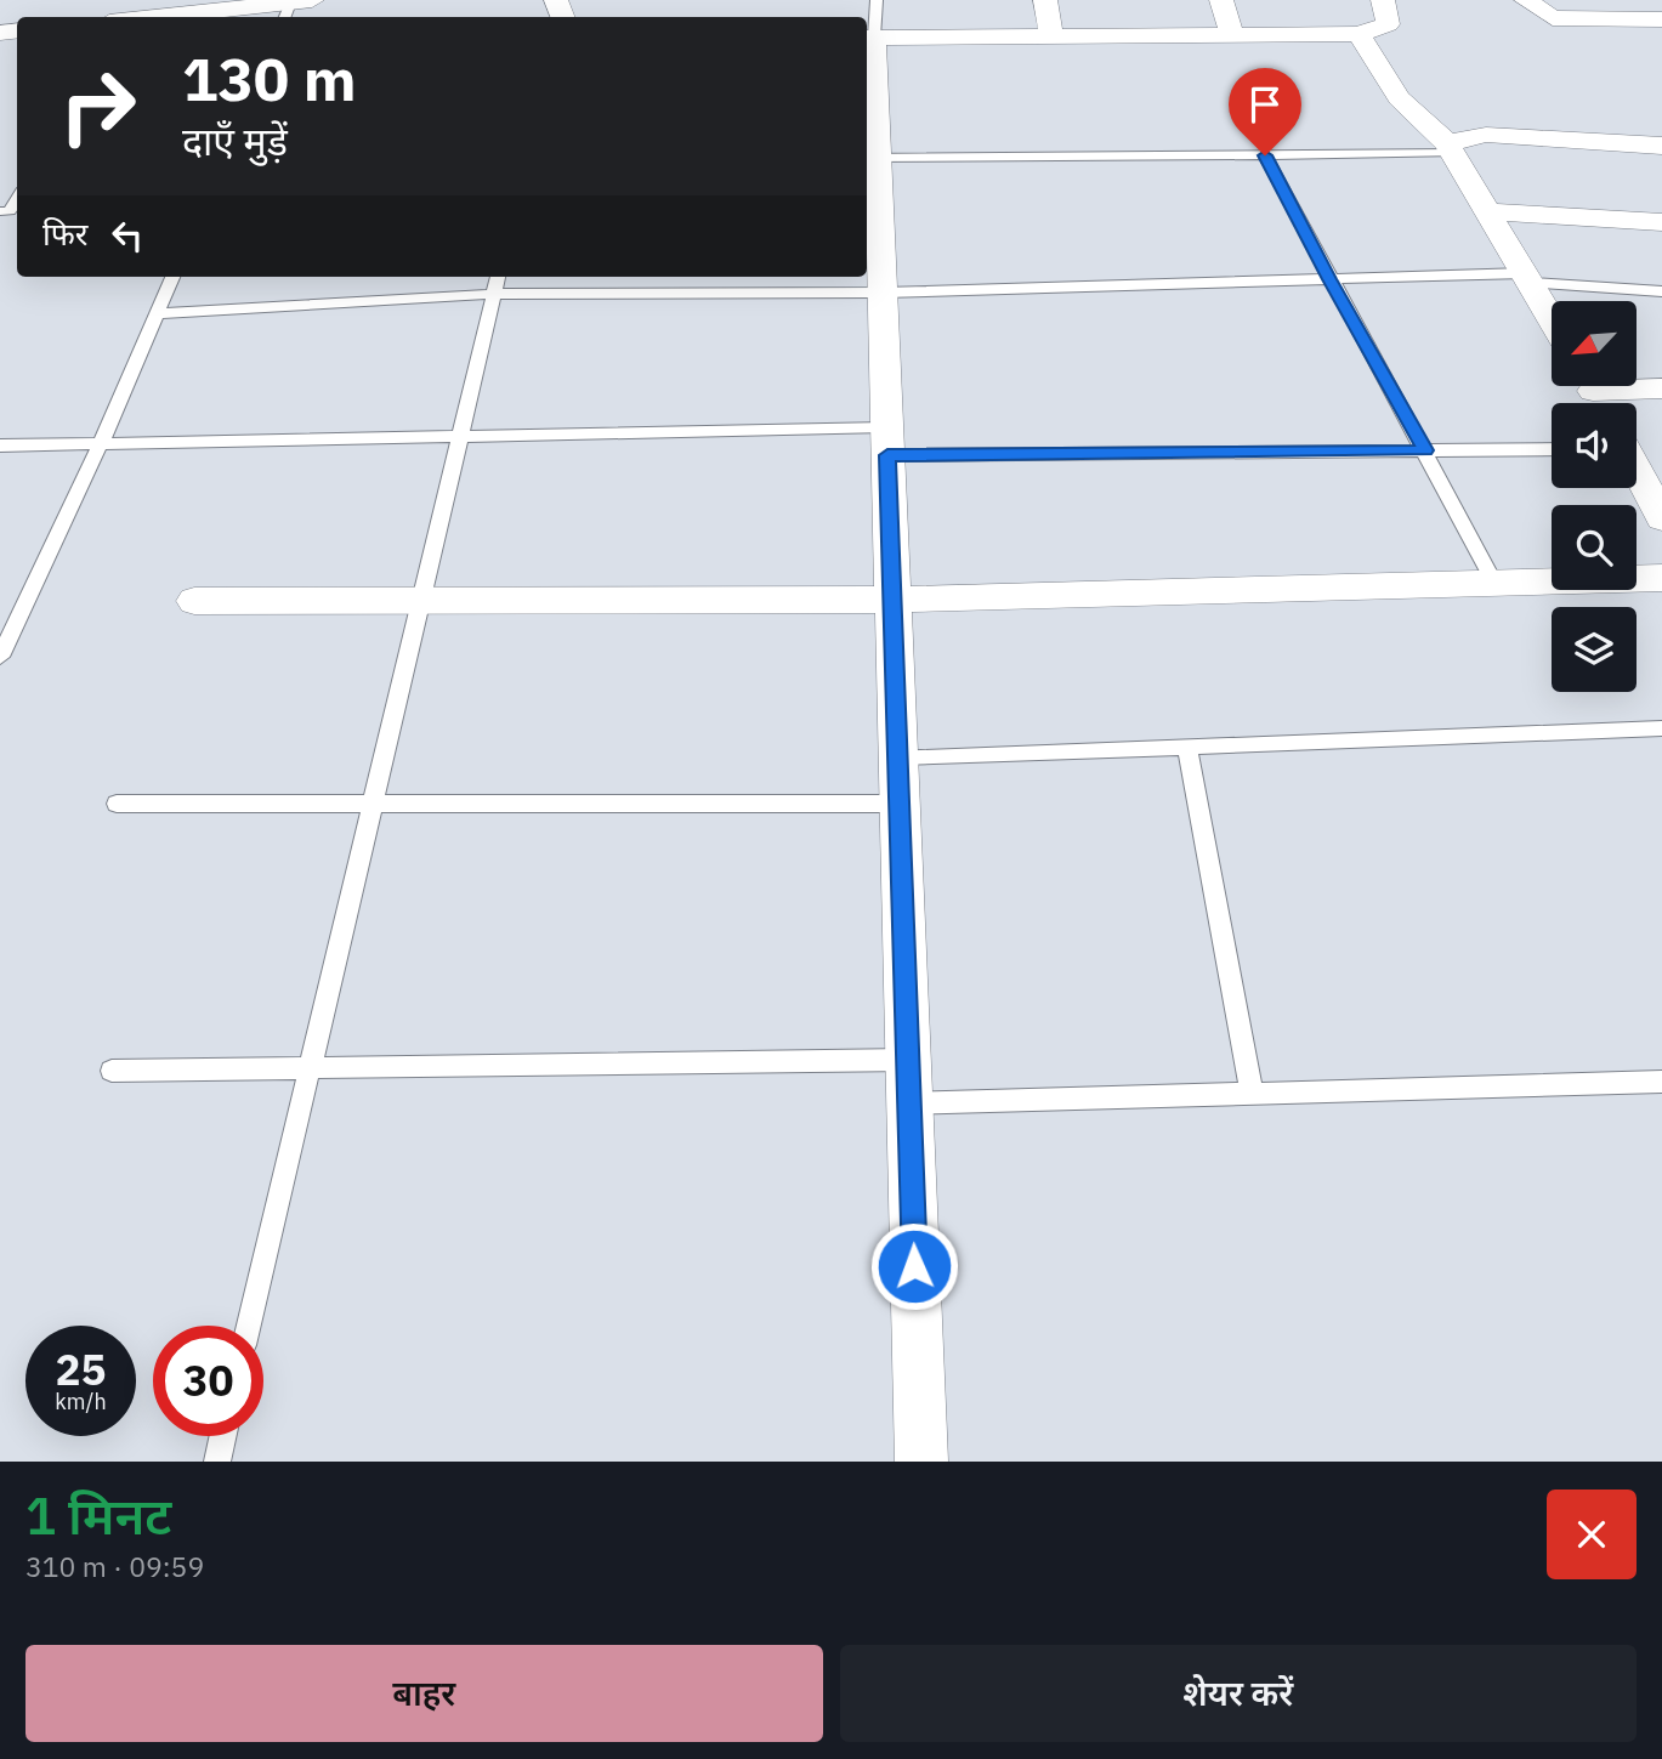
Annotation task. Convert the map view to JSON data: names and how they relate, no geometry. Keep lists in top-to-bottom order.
{
  "north": "bottom left",
  "page": {
    "turn": ["130 m", "दाएँ मुड़ें"],
    "then": "फिर",
    "speed": "25 km/h",
    "limit": "30",
    "heading": ["1 मिनट", "310 m · 09:59"],
    "buttons": ["बाहर", "शेयर करें"]
  }
}
